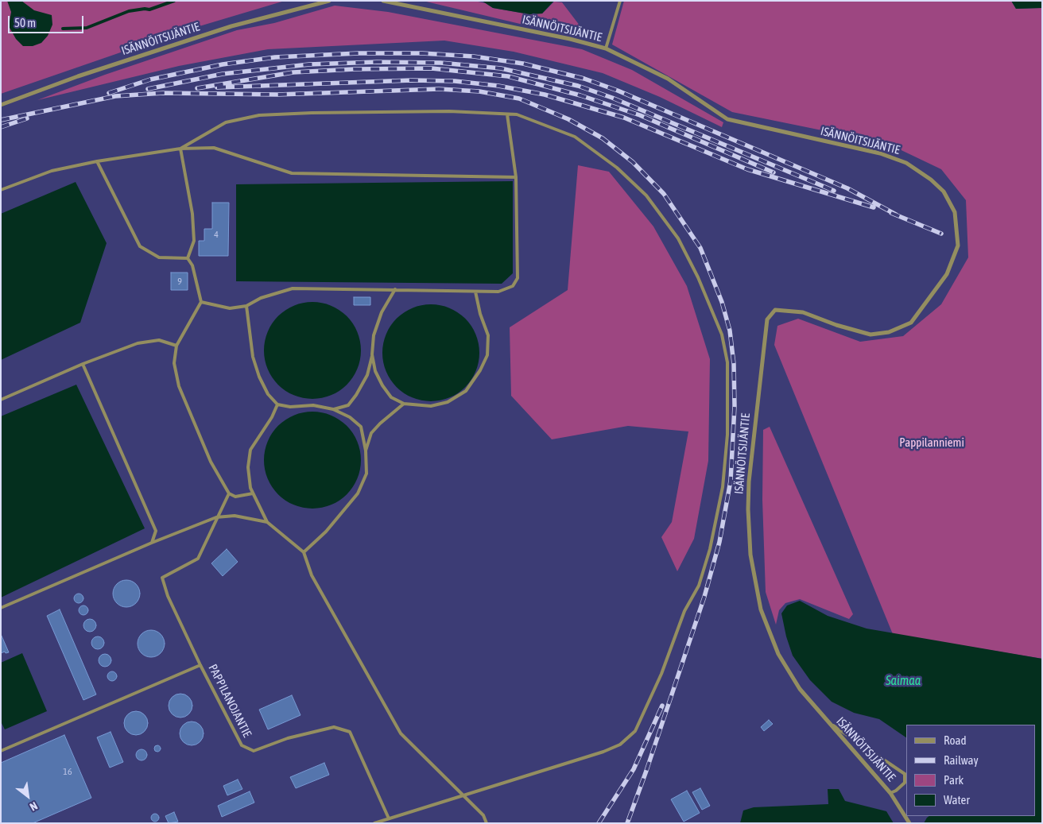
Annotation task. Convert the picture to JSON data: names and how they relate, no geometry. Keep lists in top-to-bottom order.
{
  "streets": {
    "street": ["ISÄNNÖITSIJÄNTIE"],
    "lane": ["PAPPILANOJANTIE"]
  },
  "water": ["Saimaa"],
  "parks": ["Pappilanniemi"],
  "house_numbers": ["4", "9", "16"],
  "legend": [
    "Road",
    "Railway",
    "Park",
    "Water"
  ],
  "scale_bar": "50 m",
  "north": "bottom right"
}
